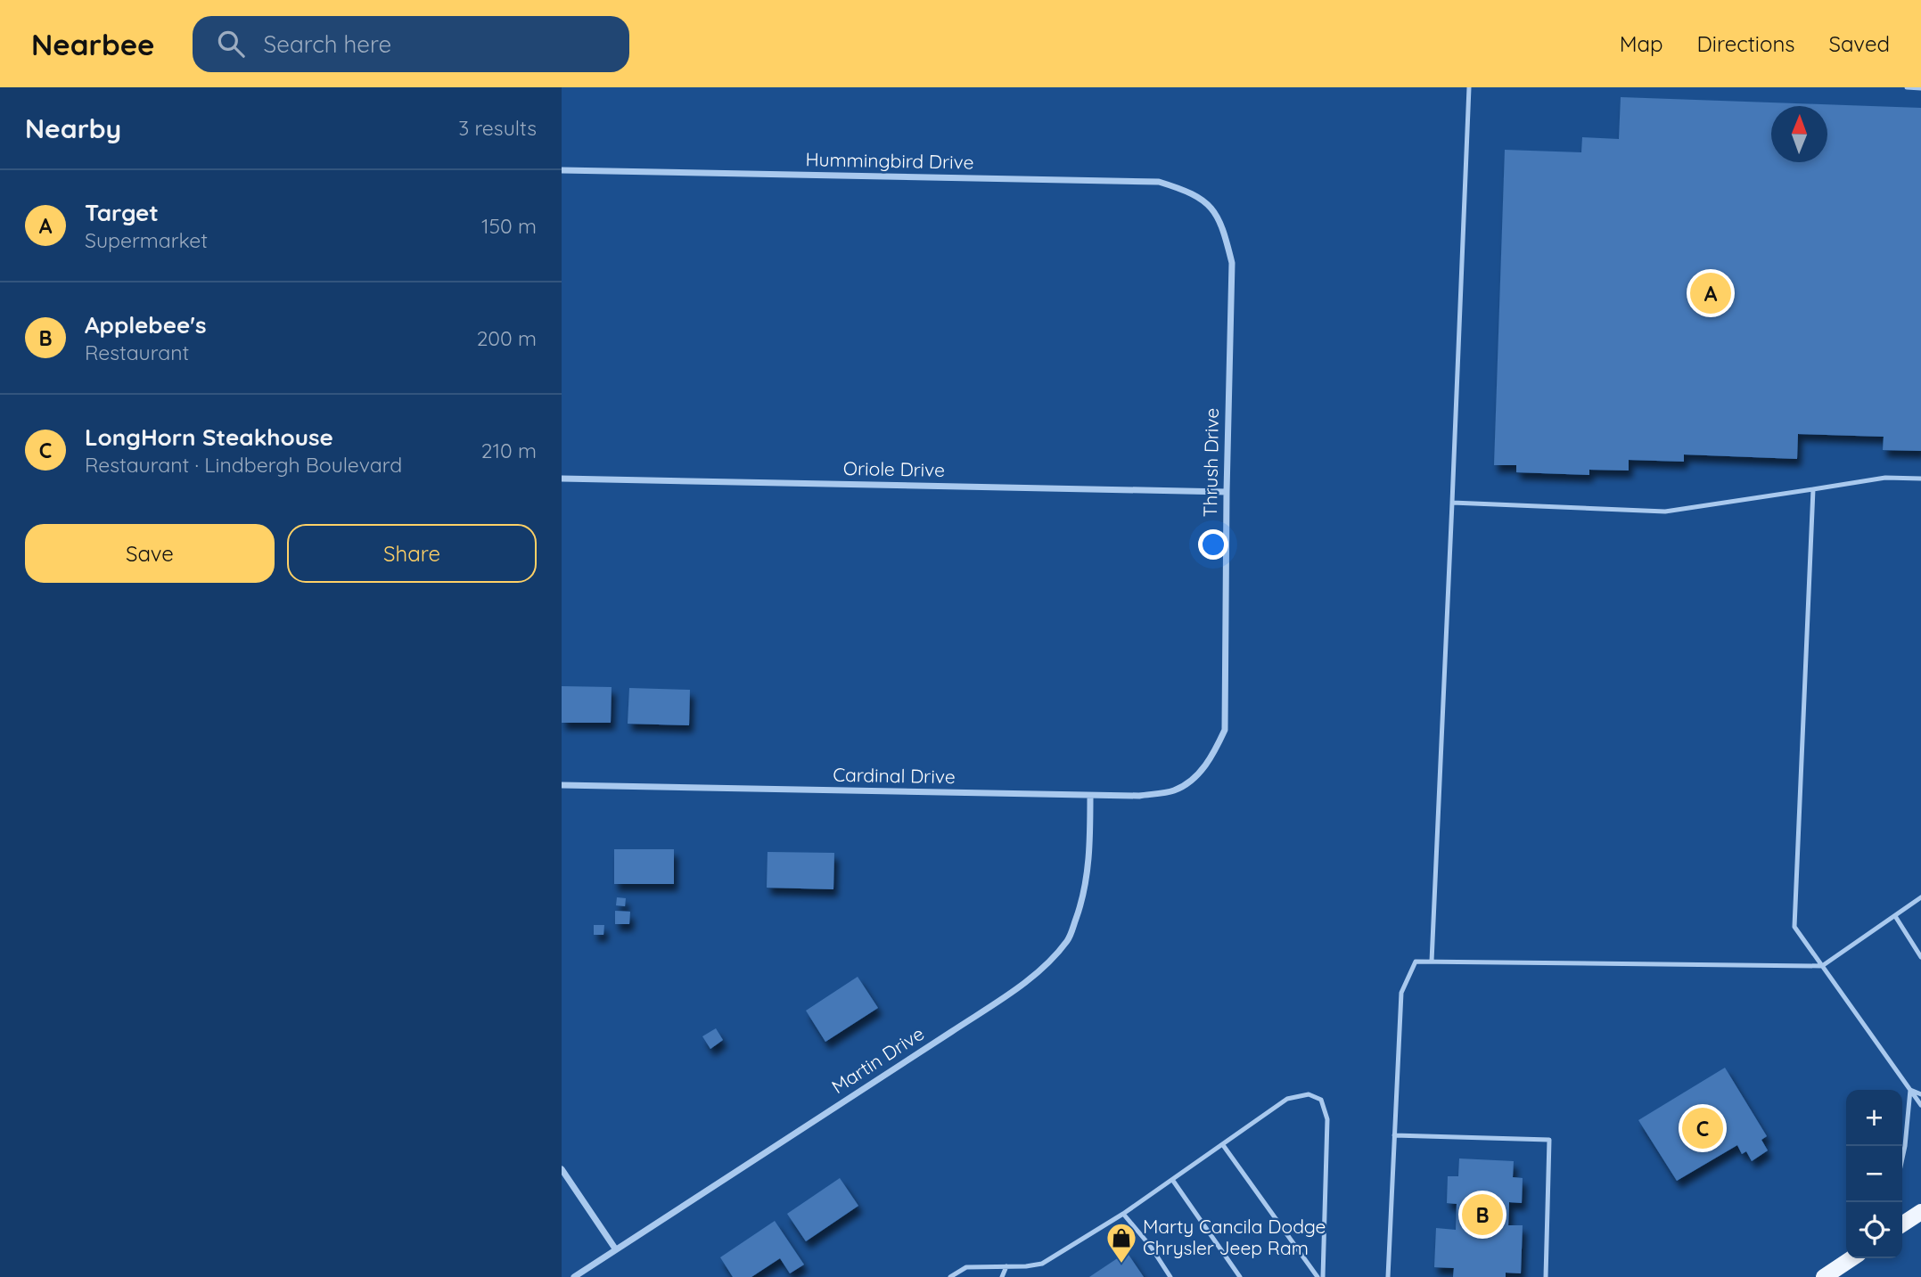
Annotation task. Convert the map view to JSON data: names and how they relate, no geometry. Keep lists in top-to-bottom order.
{
  "streets": {
    "street": [
      "Hummingbird Drive",
      "Thrush Drive",
      "Oriole Drive",
      "Cardinal Drive",
      "Martin Drive"
    ]
  },
  "crossings": [
    ["Hummingbird Drive", "Thrush Drive"],
    ["Thrush Drive", "Oriole Drive"],
    ["Thrush Drive", "Cardinal Drive"],
    ["Cardinal Drive", "Martin Drive"]
  ],
  "places": {
    "shop": ["Marty Cancila Dodge Chrysler Jeep Ram"]
  },
  "north": "top",
  "page": {
    "header": "Nearbee",
    "search": "Search here",
    "nav": ["Map", "Directions", "Saved"],
    "heading": ["Nearby", "3 results"],
    "list": [
      {
        "mark": "A",
        "name": "Target",
        "note": "Supermarket",
        "value": "150 m"
      },
      {
        "mark": "B",
        "name": "Applebee's",
        "note": "Restaurant",
        "value": "200 m"
      },
      {
        "mark": "C",
        "name": "LongHorn Steakhouse",
        "note": "Restaurant · Lindbergh Boulevard",
        "value": "210 m"
      }
    ],
    "pins": ["A", "C", "B"],
    "buttons": ["Save", "Share"],
    "map_buttons": ["+", "−"]
  }
}
